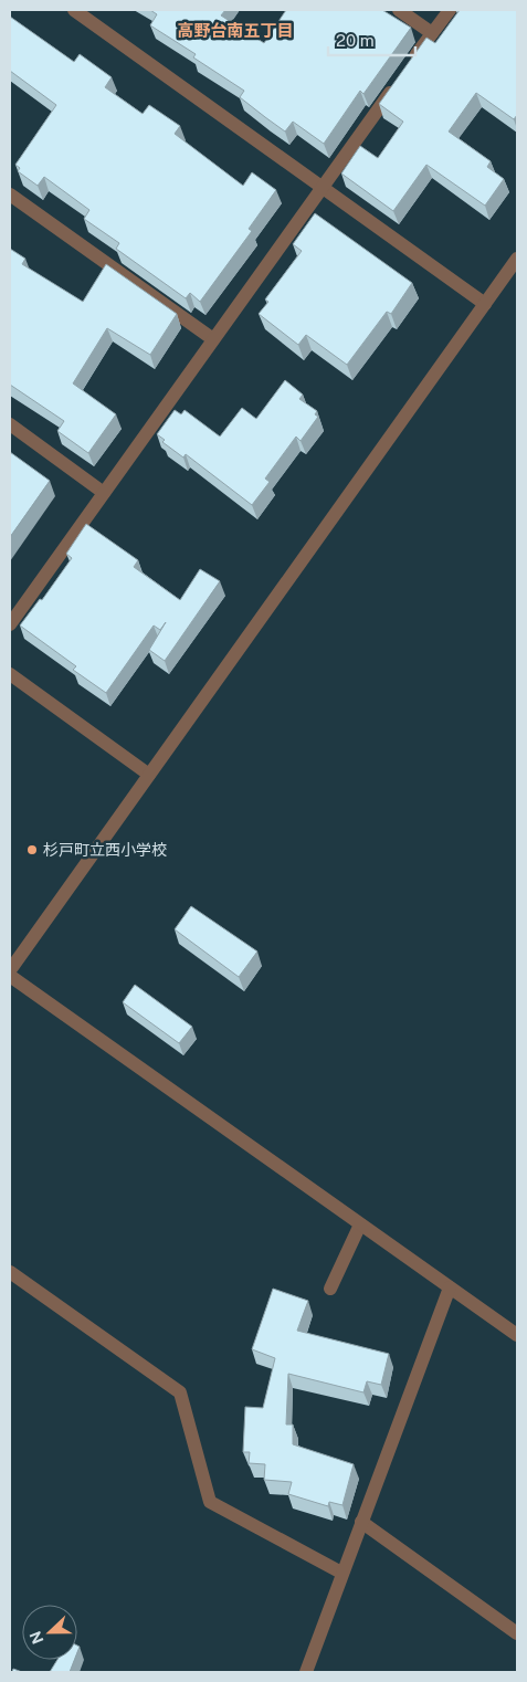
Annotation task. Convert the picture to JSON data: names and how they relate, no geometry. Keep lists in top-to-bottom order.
{
  "districts": ["高野台南五丁目"],
  "places": ["杉戸町立西小学校"],
  "scale_bar": "20 m",
  "north": "left"
}
